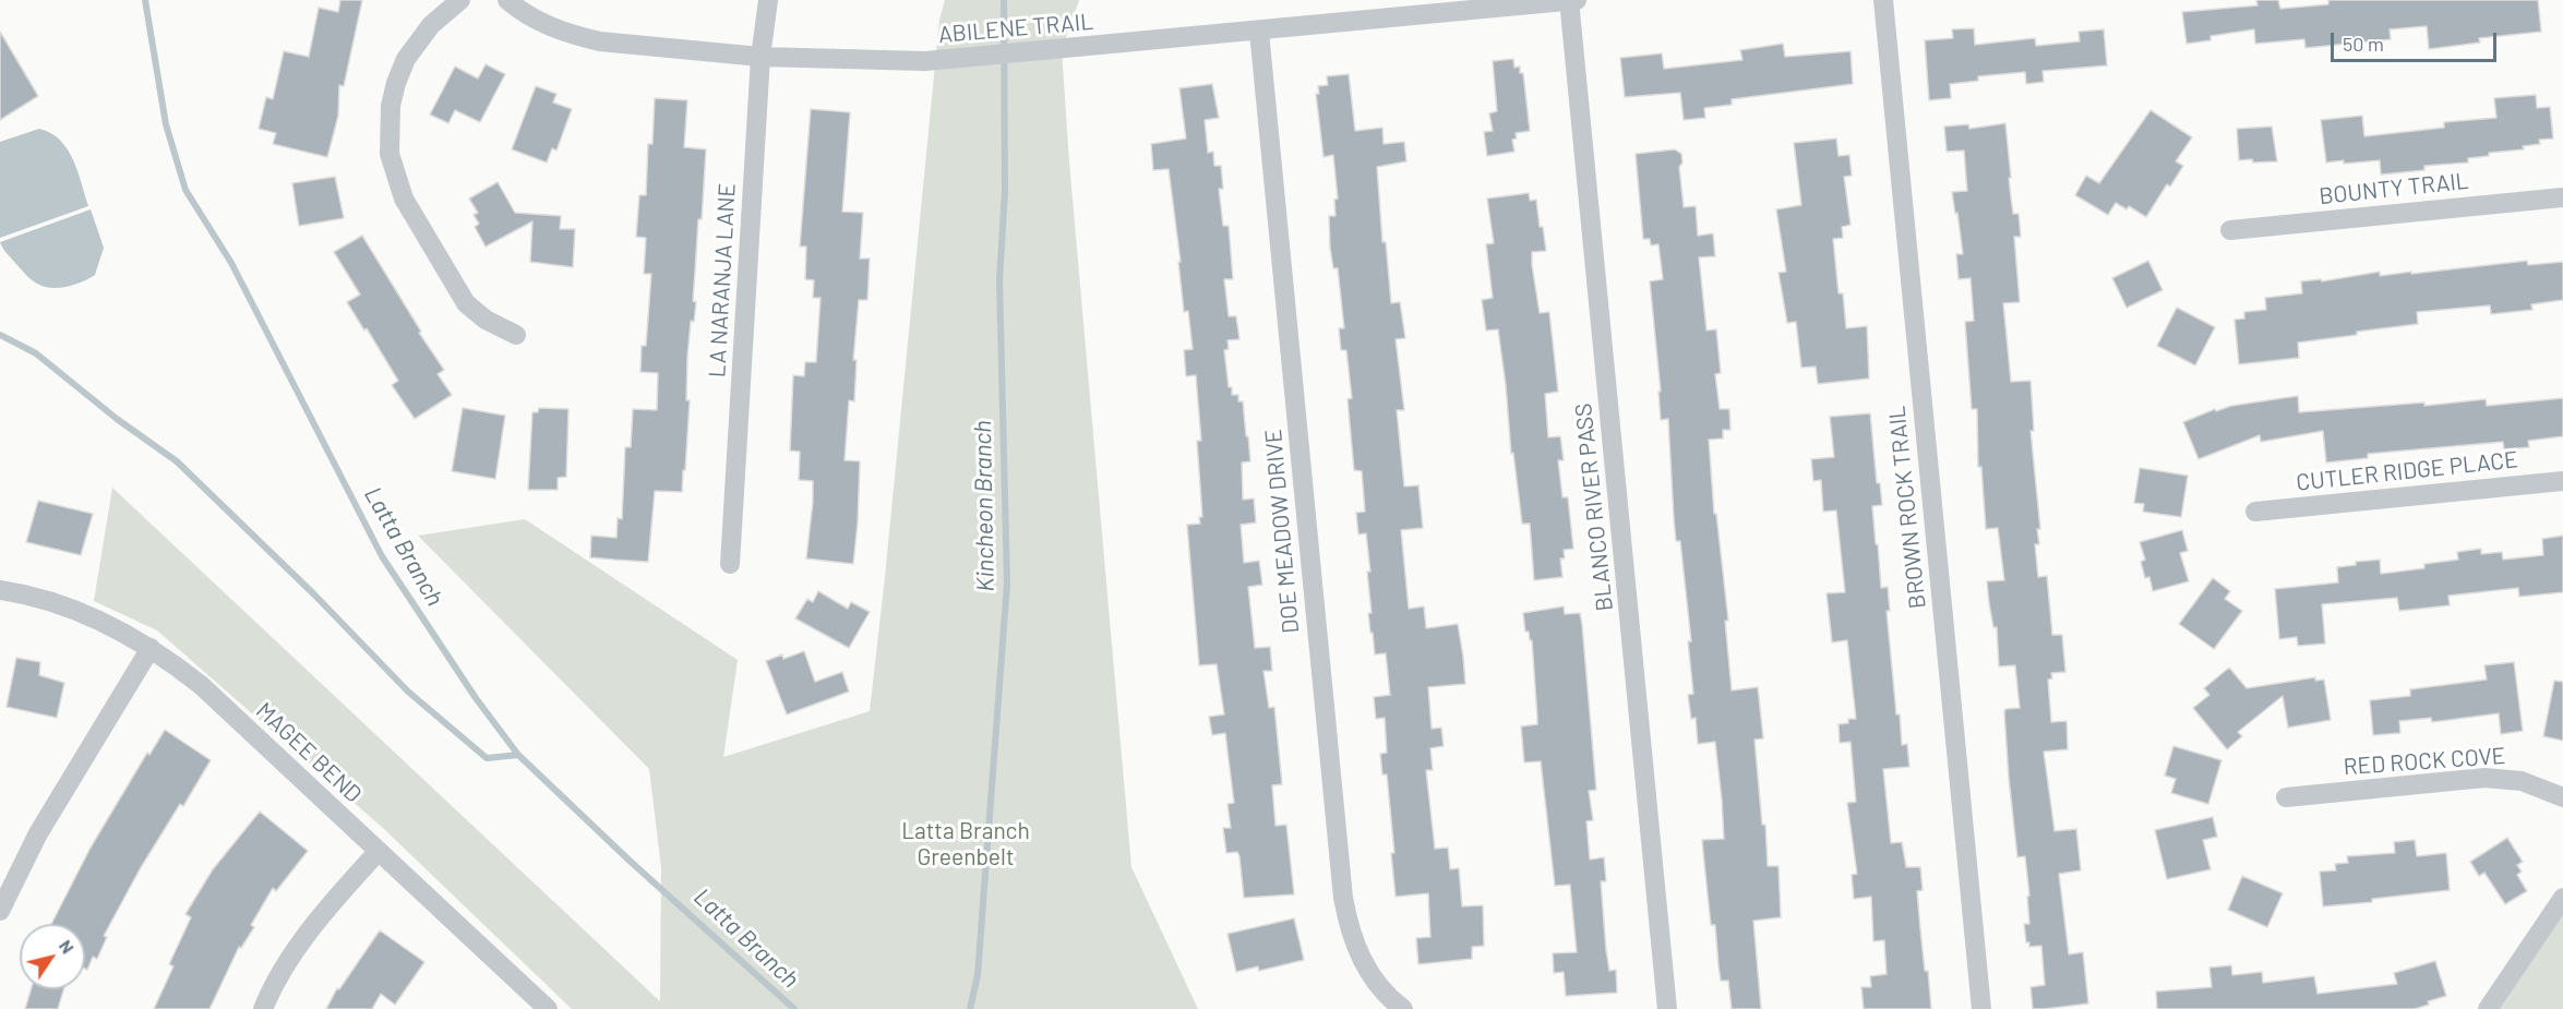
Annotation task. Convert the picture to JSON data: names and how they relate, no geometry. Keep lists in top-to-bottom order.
{
  "streets": {
    "street": [
      "ABILENE TRAIL",
      "BOUNTY TRAIL",
      "LA NARANJA LANE",
      "CUTLER RIDGE PLACE",
      "BLANCO RIVER PASS",
      "BROWN ROCK TRAIL",
      "DOE MEADOW DRIVE",
      "MAGEE BEND",
      "RED ROCK COVE"
    ]
  },
  "crossings": [
    ["ABILENE TRAIL", "LA NARANJA LANE"],
    ["ABILENE TRAIL", "BLANCO RIVER PASS"],
    ["ABILENE TRAIL", "DOE MEADOW DRIVE"]
  ],
  "water": ["Kincheon Branch", "Latta Branch"],
  "parks": ["Latta Branch Greenbelt"],
  "scale_bar": "50 m",
  "north": "top right"
}
